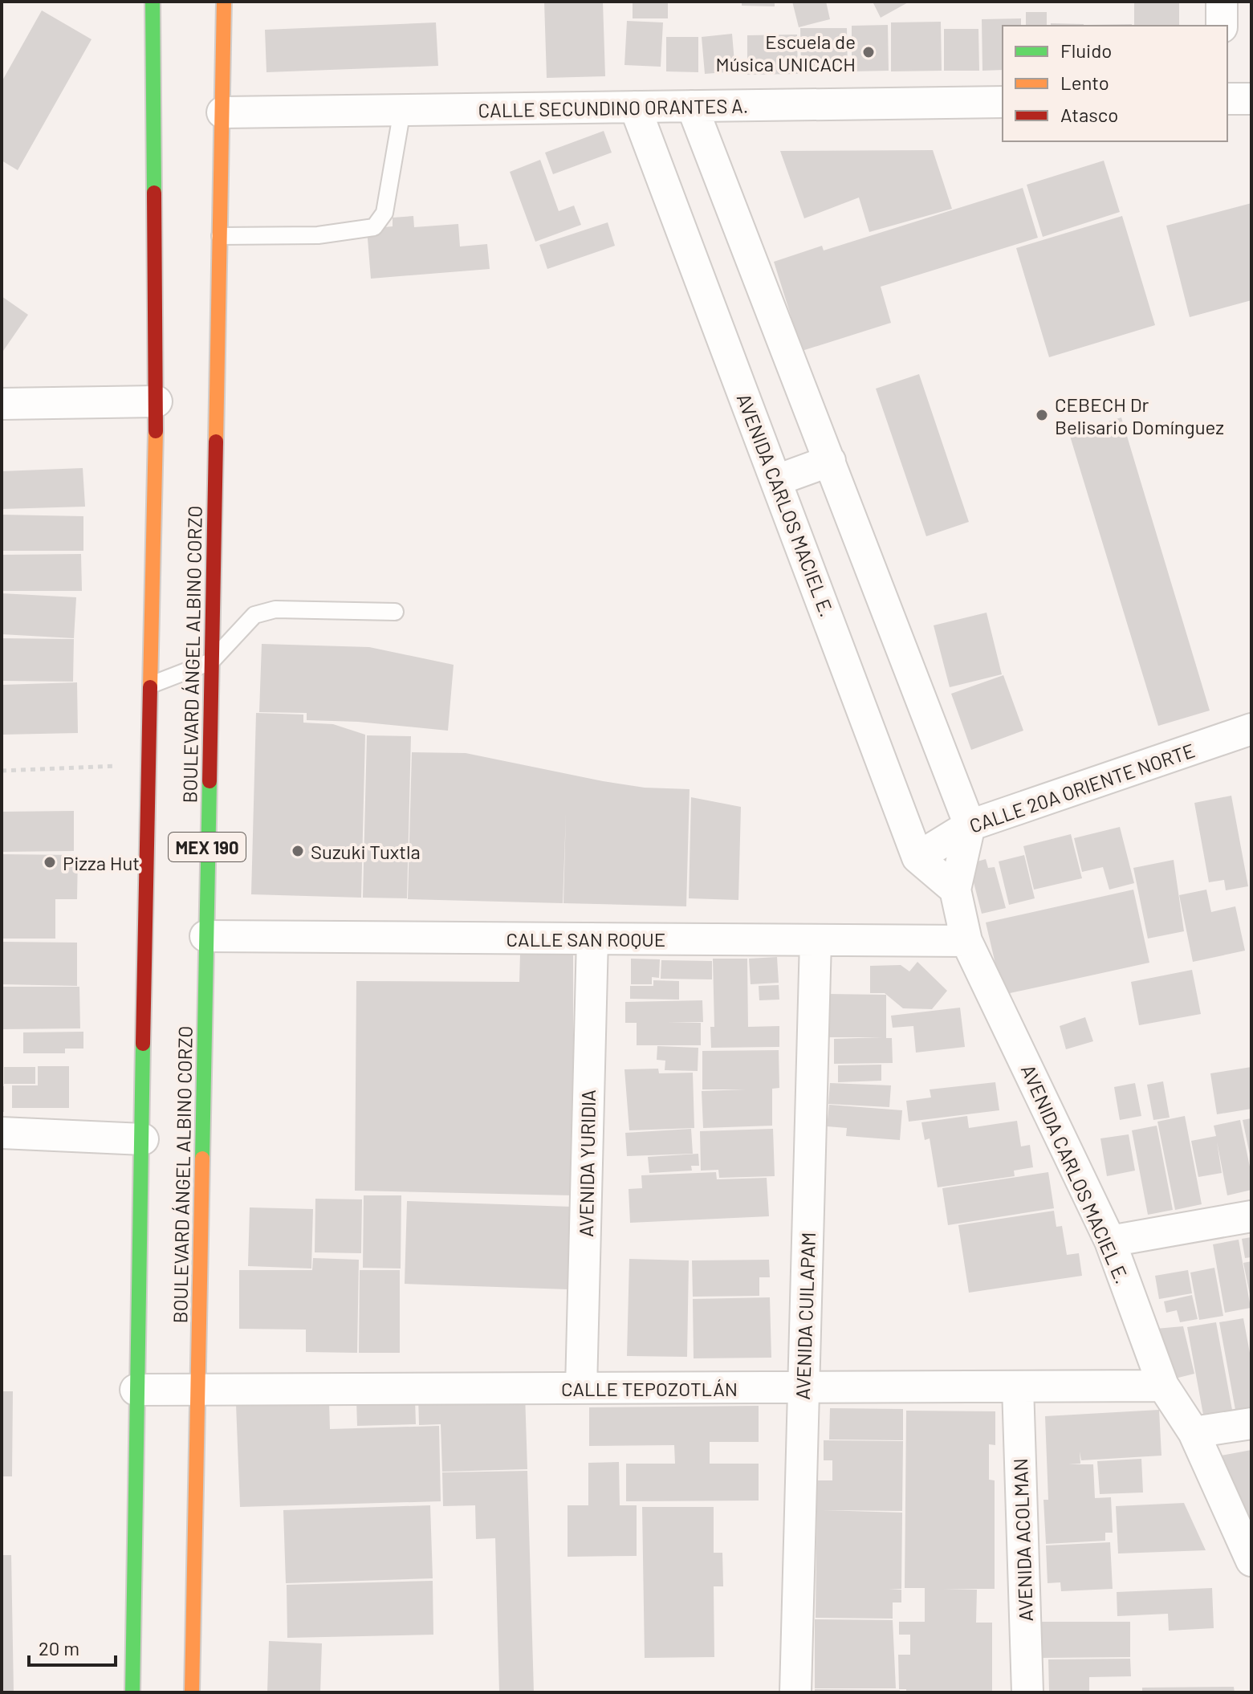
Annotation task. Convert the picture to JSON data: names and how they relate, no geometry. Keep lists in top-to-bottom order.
{
  "streets": {
    "main road": ["BOULEVARD ÁNGEL ALBINO CORZO", "MEX 190"],
    "street": [
      "CALLE SECUNDINO ORANTES A.",
      "AVENIDA CARLOS MACIEL E.",
      "CALLE 20A ORIENTE NORTE",
      "CALLE SAN ROQUE",
      "AVENIDA YURIDIA",
      "AVENIDA CUILAPAM",
      "CALLE TEPOZOTLÁN",
      "AVENIDA ACOLMAN"
    ]
  },
  "crossings": [
    ["CALLE SECUNDINO ORANTES A.", "AVENIDA CARLOS MACIEL E."],
    ["CALLE SECUNDINO ORANTES A.", "BOULEVARD ÁNGEL ALBINO CORZO"],
    ["AVENIDA CARLOS MACIEL E.", "CALLE 20A ORIENTE NORTE"],
    ["AVENIDA CARLOS MACIEL E.", "CALLE SAN ROQUE"],
    ["AVENIDA CARLOS MACIEL E.", "CALLE TEPOZOTLÁN"],
    ["BOULEVARD ÁNGEL ALBINO CORZO", "CALLE SAN ROQUE"],
    ["BOULEVARD ÁNGEL ALBINO CORZO", "CALLE TEPOZOTLÁN"],
    ["CALLE SAN ROQUE", "AVENIDA YURIDIA"],
    ["CALLE SAN ROQUE", "AVENIDA CUILAPAM"],
    ["AVENIDA YURIDIA", "CALLE TEPOZOTLÁN"],
    ["AVENIDA CUILAPAM", "CALLE TEPOZOTLÁN"],
    ["CALLE TEPOZOTLÁN", "AVENIDA ACOLMAN"]
  ],
  "places": [
    "Escuela de Música UNICACH",
    "CEBECH Dr Belisario Domínguez",
    "Suzuki Tuxtla",
    "Pizza Hut"
  ],
  "legend": ["Fluido", "Lento", "Atasco"],
  "scale_bar": "20 m"
}
